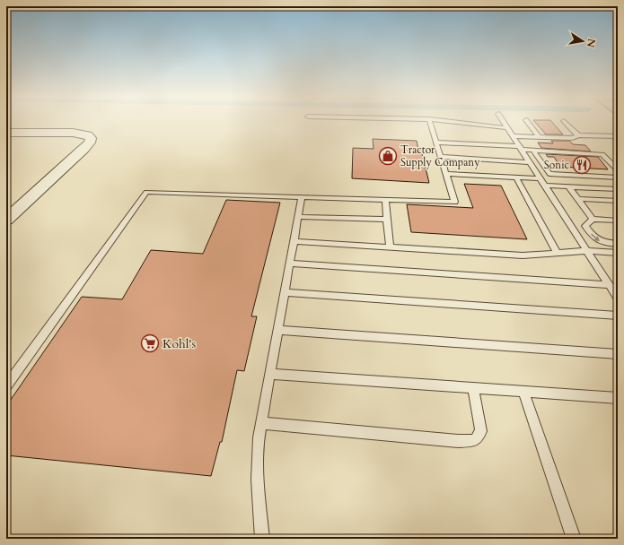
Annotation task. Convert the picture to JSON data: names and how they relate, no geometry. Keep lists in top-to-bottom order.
{
  "places": {
    "shop": ["Tractor Supply Company"],
    "restaurant": ["Sonic"],
    "supermarket": ["Kohl's"]
  },
  "north": "right"
}
